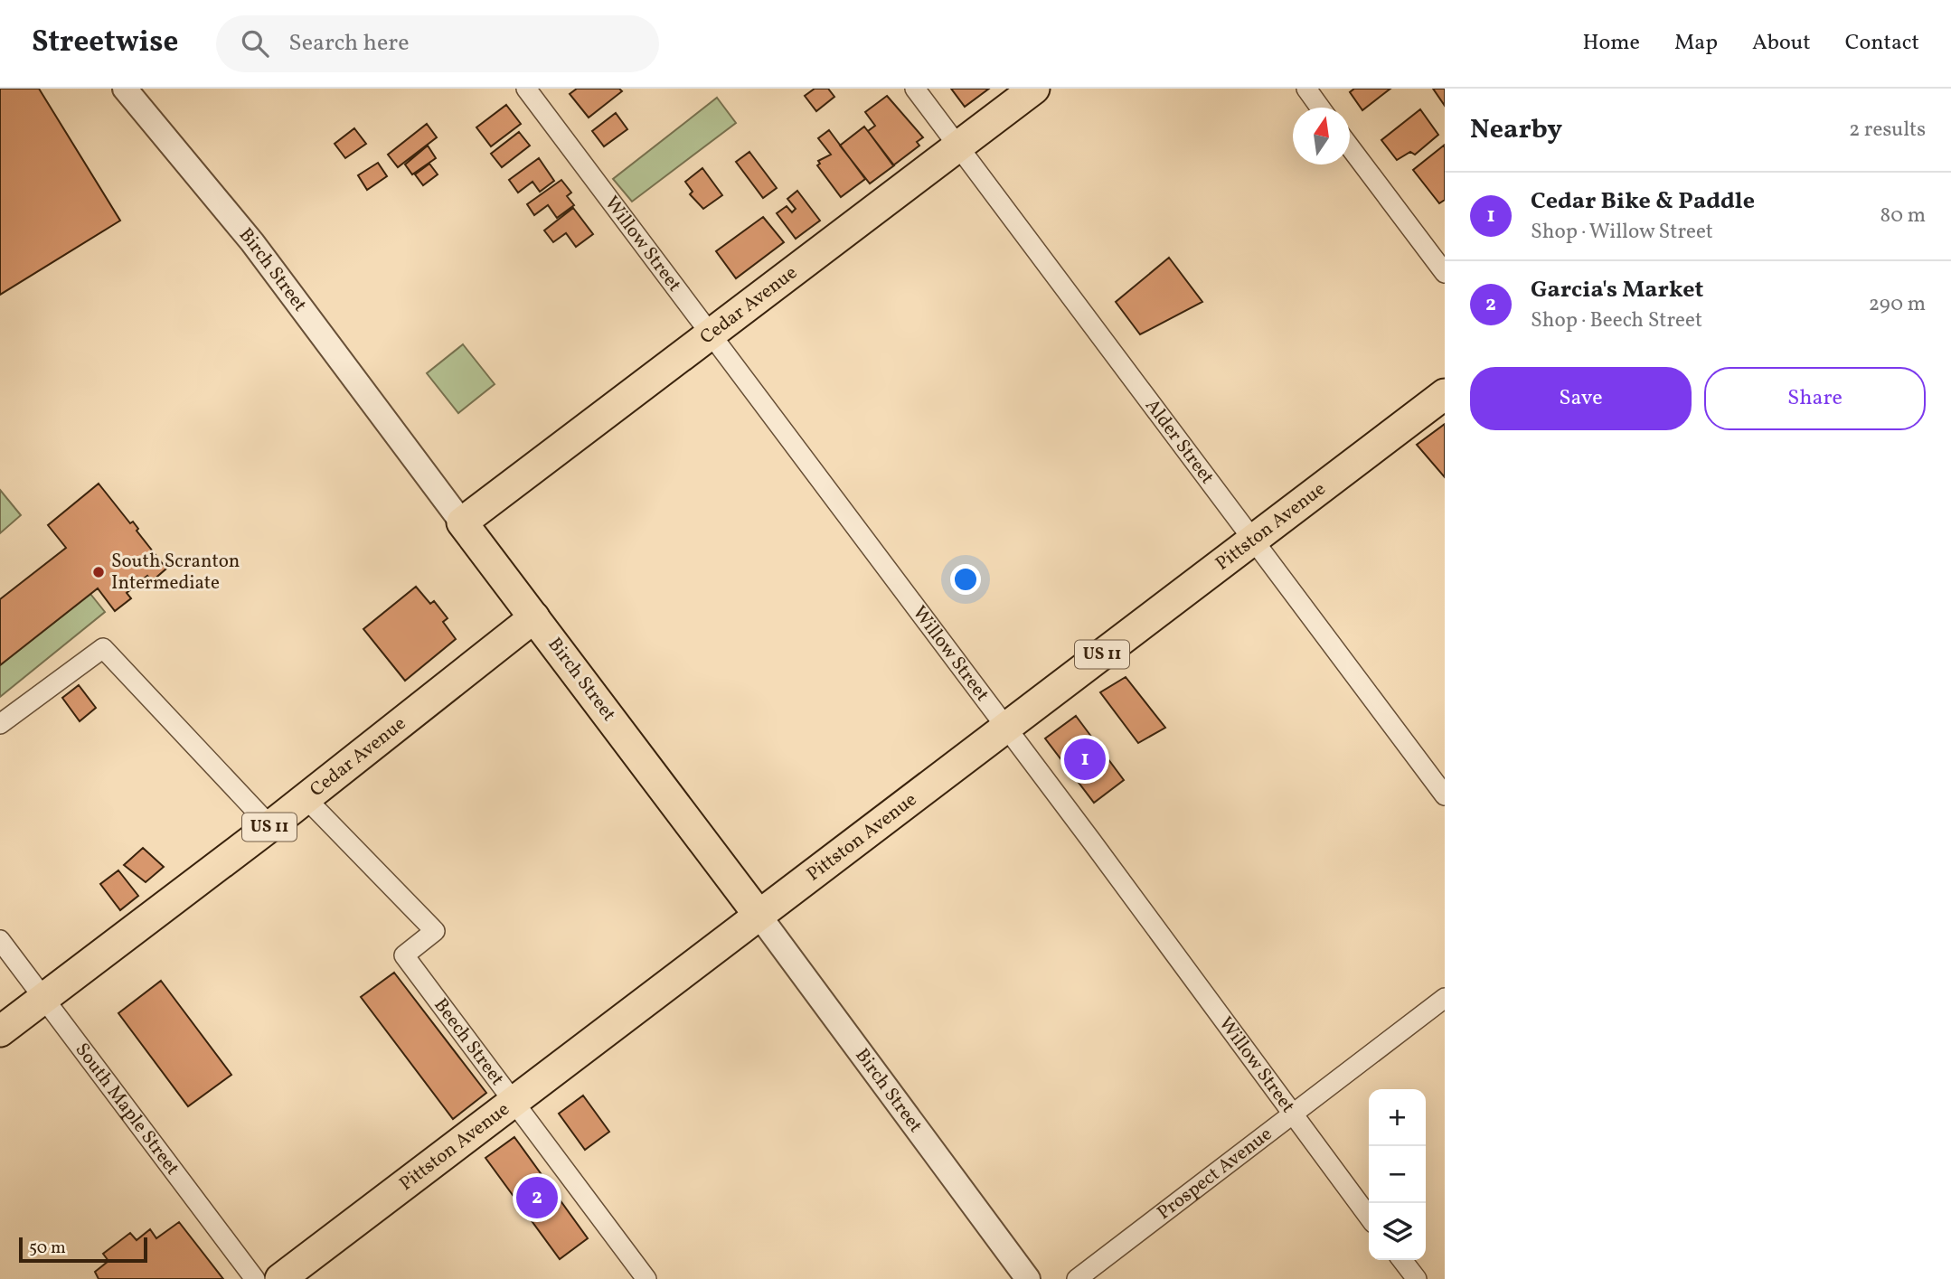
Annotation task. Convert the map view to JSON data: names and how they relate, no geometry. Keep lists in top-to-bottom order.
{
  "streets": {
    "main road": [
      "Birch Street",
      "Cedar Avenue",
      "Pittston Avenue",
      "US 11"
    ],
    "street": [
      "Willow Street",
      "Alder Street",
      "Beech Street",
      "South Maple Street",
      "Prospect Avenue"
    ]
  },
  "crossings": [
    ["Willow Street", "Cedar Avenue"],
    ["Willow Street", "Pittston Avenue"],
    ["Willow Street", "Prospect Avenue"],
    ["Birch Street", "Cedar Avenue"],
    ["Birch Street", "Pittston Avenue"],
    ["Cedar Avenue", "Alder Street"],
    ["Cedar Avenue", "Beech Street"],
    ["Cedar Avenue", "South Maple Street"],
    ["Alder Street", "Pittston Avenue"],
    ["Pittston Avenue", "Beech Street"]
  ],
  "places": ["South Scranton Intermediate"],
  "scale_bar": "50 m",
  "north": "top",
  "page": {
    "header": "Streetwise",
    "search": "Search here",
    "nav": [
      "Home",
      "Map",
      "About",
      "Contact"
    ],
    "heading": ["Nearby", "2 results"],
    "list": [
      {
        "mark": "1",
        "name": "Cedar Bike & Paddle",
        "note": "Shop · Willow Street",
        "value": "80 m"
      },
      {
        "mark": "2",
        "name": "Garcia's Market",
        "note": "Shop · Beech Street",
        "value": "290 m"
      }
    ],
    "buttons": ["Save", "Share"],
    "pins": ["1", "2"],
    "map_buttons": ["+", "−"],
    "scale": "50 m"
  }
}
